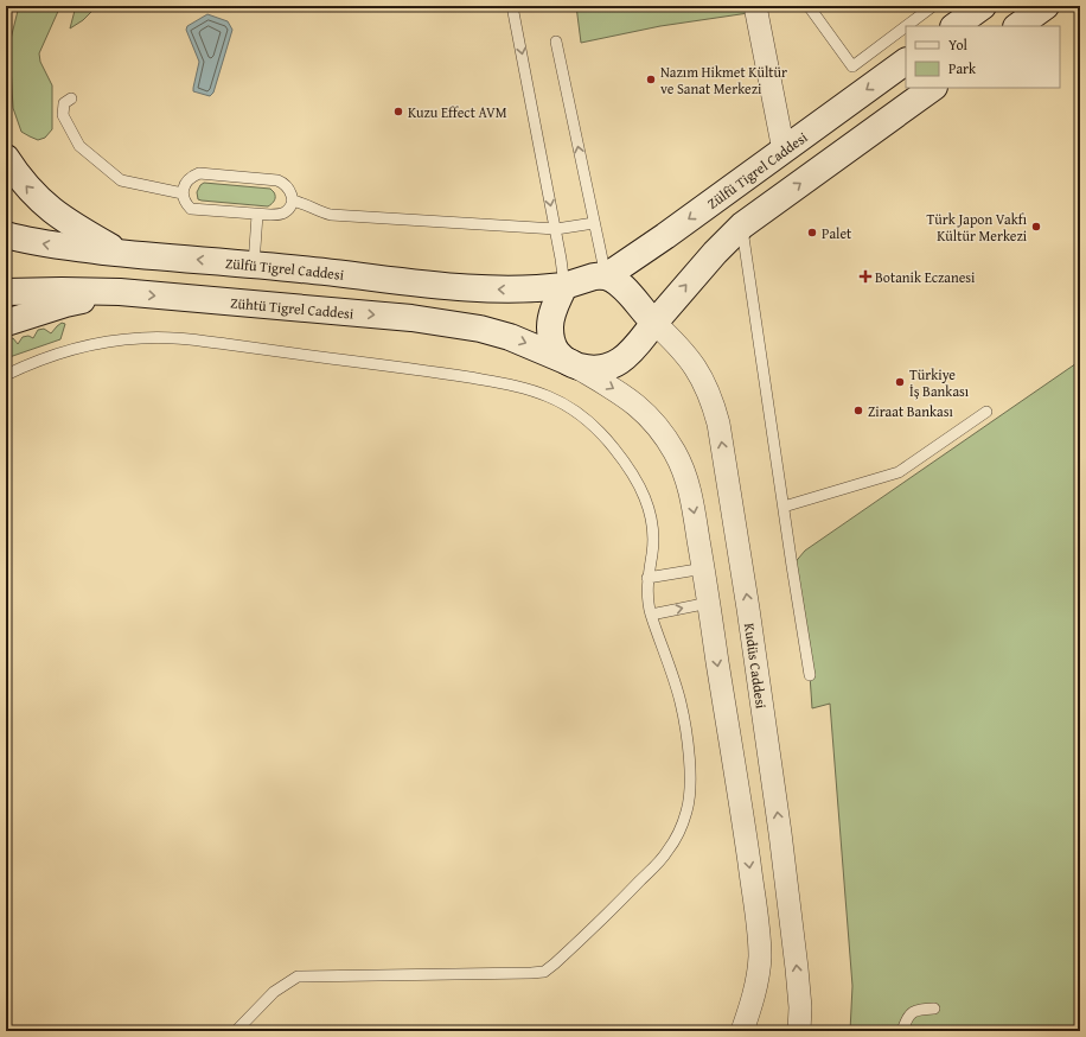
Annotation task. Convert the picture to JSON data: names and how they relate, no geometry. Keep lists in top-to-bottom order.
{
  "streets": {
    "main road": ["Zülfü Tigrel Caddesi", "Zühtü Tigrel Caddesi"],
    "street": ["Kudüs Caddesi"]
  },
  "crossings": [
    ["Zülfü Tigrel Caddesi", "Zühtü Tigrel Caddesi"],
    ["Zülfü Tigrel Caddesi", "Kudüs Caddesi"],
    ["Zühtü Tigrel Caddesi", "Kudüs Caddesi"]
  ],
  "one_way": ["Zühtü Tigrel Caddesi"],
  "places": {
    "other": [
      "Nazım Hikmet Kültür ve Sanat Merkezi",
      "Kuzu Effect AVM",
      "Türk Japon Vakfı Kültür Merkezi",
      "Palet",
      "Türkiye İş Bankası",
      "Ziraat Bankası"
    ],
    "health": ["Botanik Eczanesi"]
  },
  "legend": ["Yol", "Park"]
}
